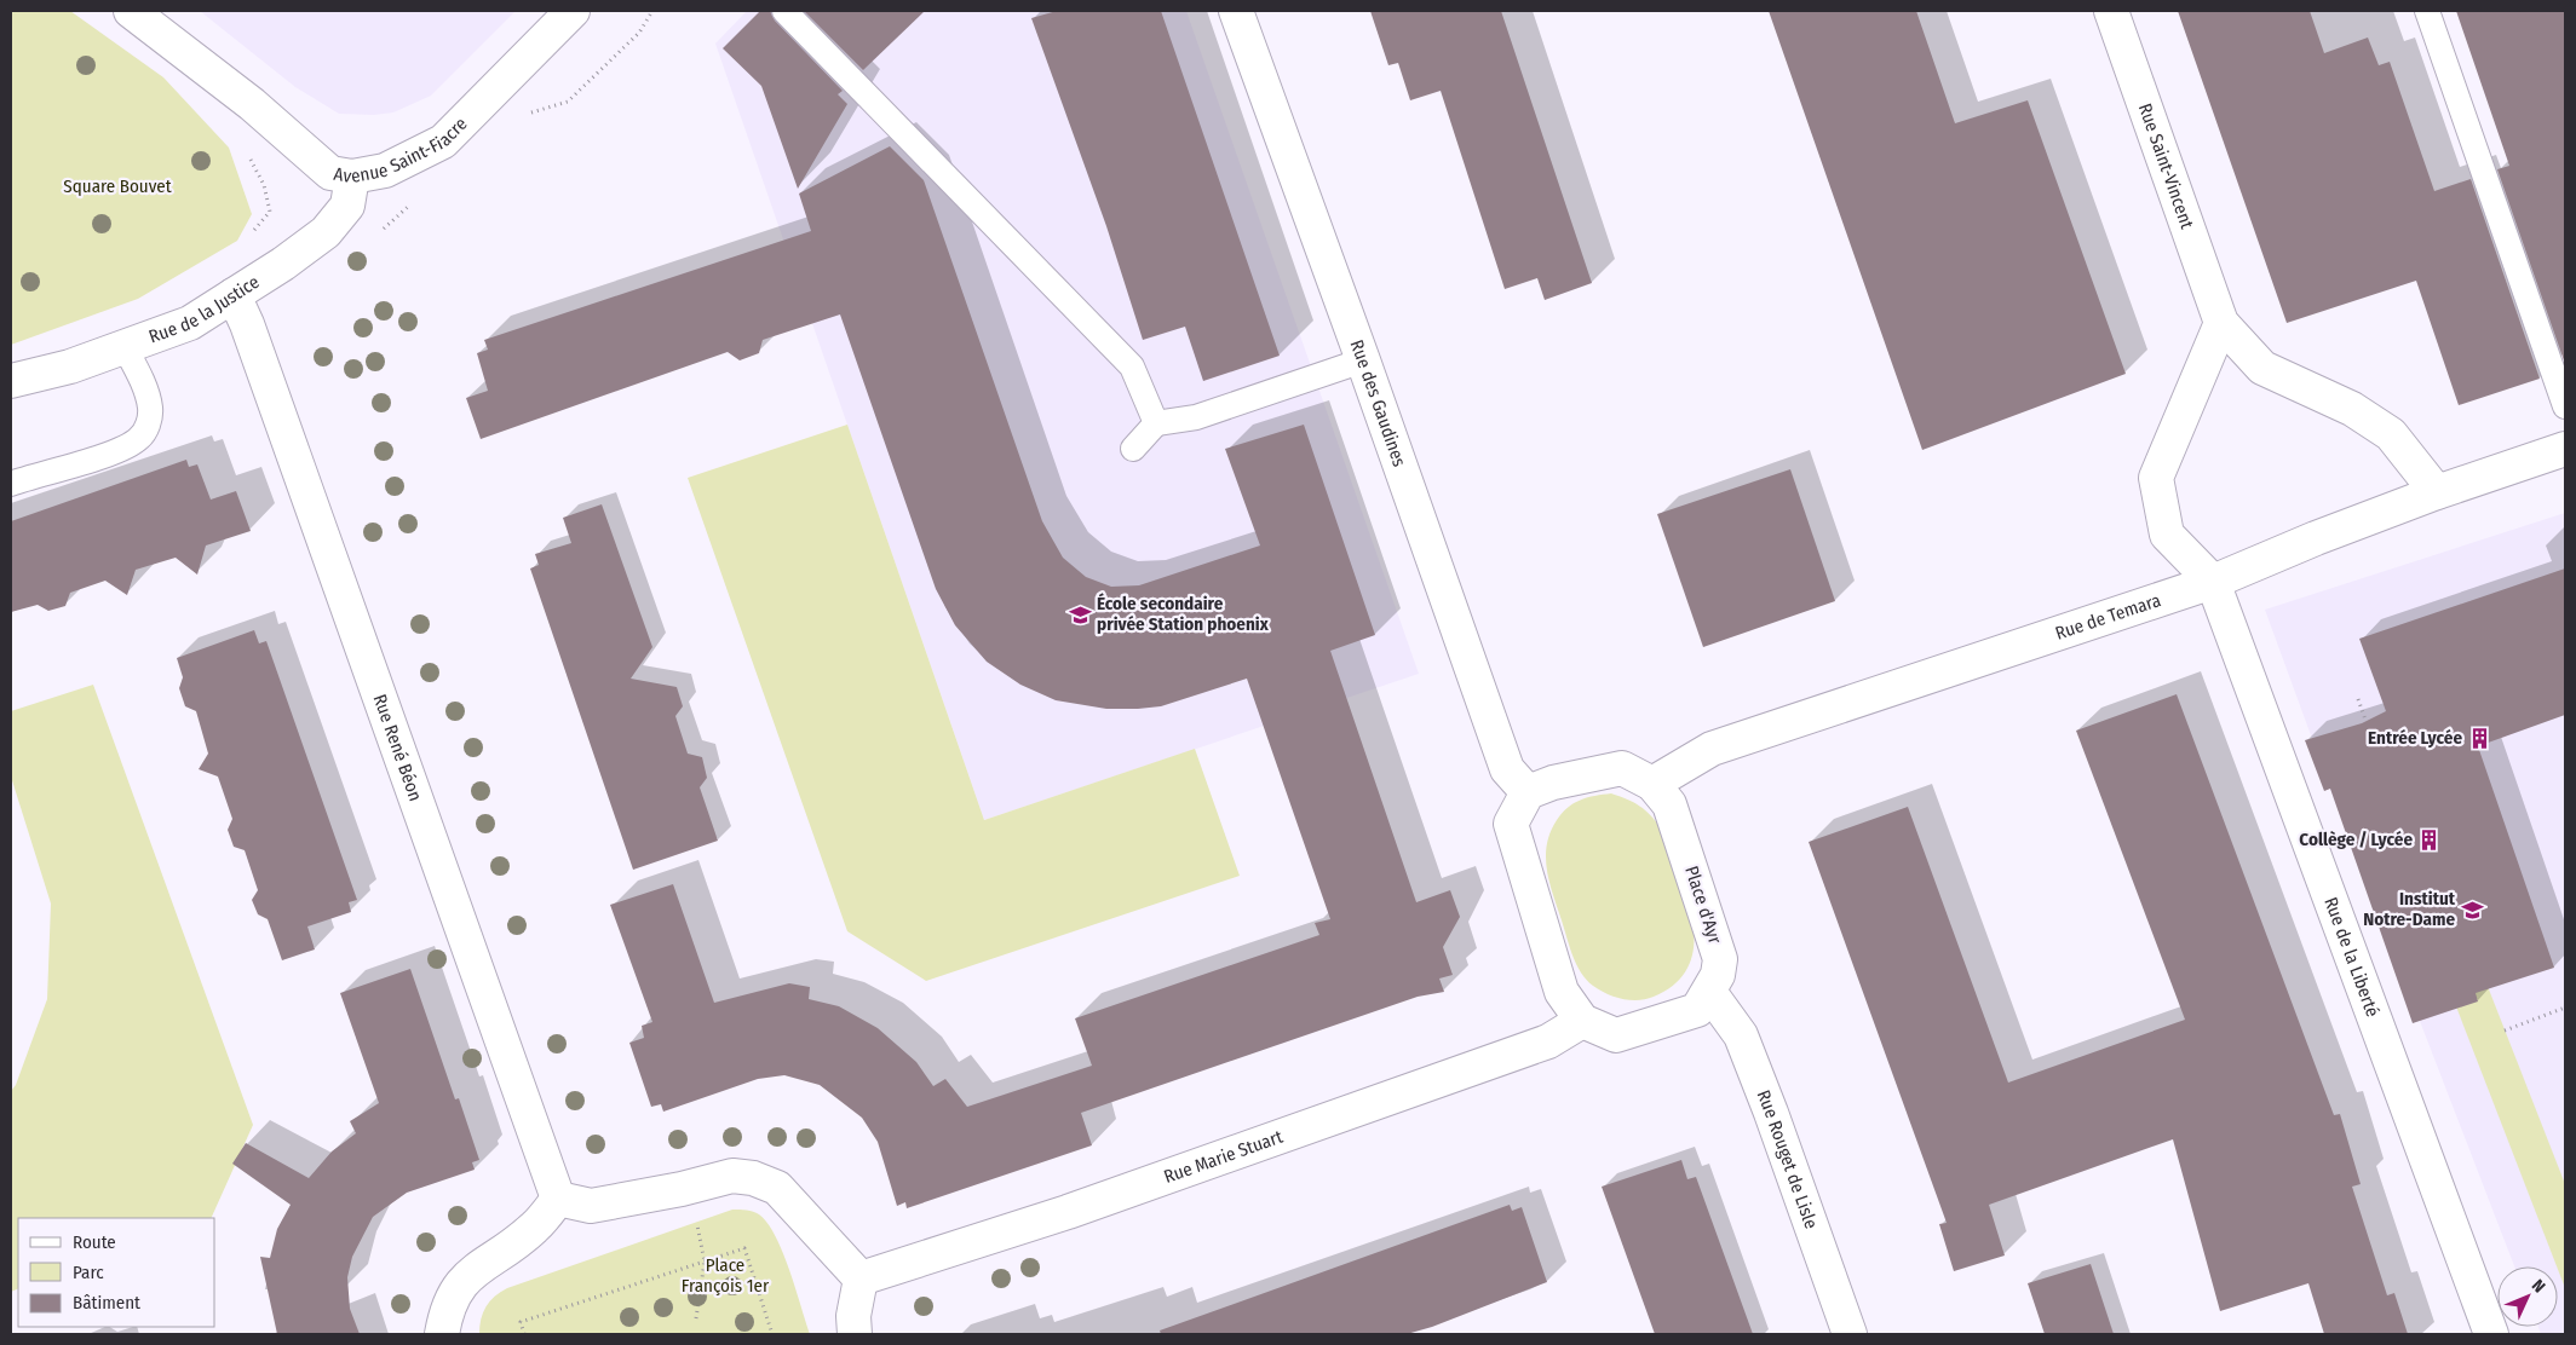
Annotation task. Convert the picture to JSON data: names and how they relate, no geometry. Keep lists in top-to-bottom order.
{
  "streets": {
    "street": [
      "Avenue Saint-Fiacre",
      "Rue Saint-Vincent",
      "Rue de la Justice",
      "Rue des Gaudines",
      "Rue de Temara",
      "Rue René Béon",
      "Place d'Ayr",
      "Rue de la Liberté",
      "Rue Marie Stuart",
      "Rue Rouget de Lisle"
    ]
  },
  "crossings": [
    ["Avenue Saint-Fiacre", "Rue de la Justice"],
    ["Rue Saint-Vincent", "Rue de Temara"],
    ["Rue de la Justice", "Rue René Béon"],
    ["Rue des Gaudines", "Place d'Ayr"],
    ["Rue de Temara", "Place d'Ayr"],
    ["Rue de Temara", "Rue de la Liberté"],
    ["Place d'Ayr", "Rue Marie Stuart"],
    ["Place d'Ayr", "Rue Rouget de Lisle"]
  ],
  "parks": ["Square Bouvet", "Place François 1er"],
  "places": {
    "school or university": ["École secondaire privée Station phoenix", "Institut Notre-Dame"],
    "building": ["Entrée Lycée", "Collège / Lycée"]
  },
  "legend": ["Route", "Parc", "Bâtiment"],
  "north": "top right"
}
